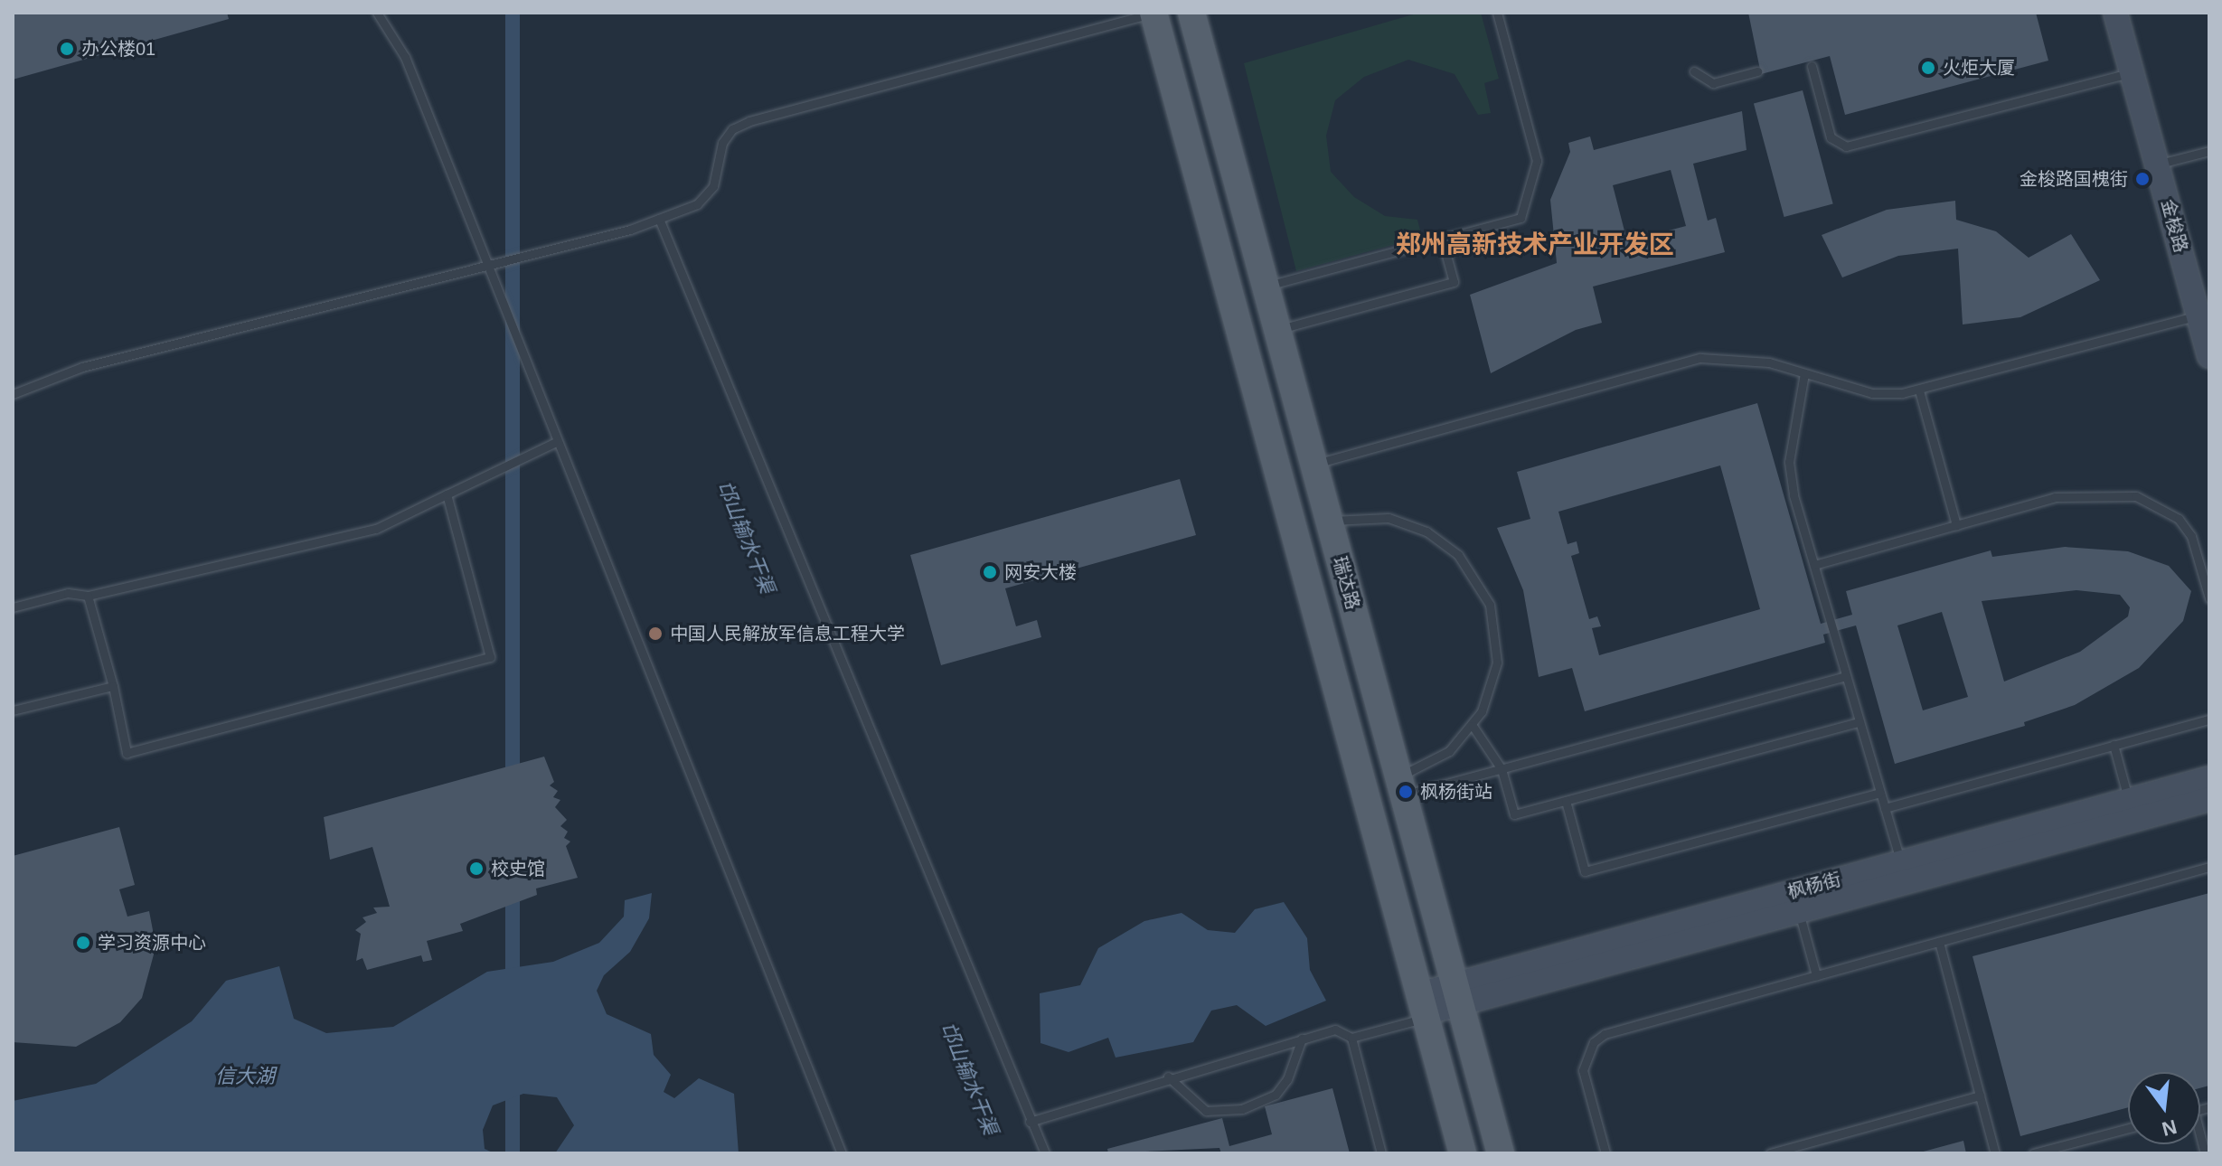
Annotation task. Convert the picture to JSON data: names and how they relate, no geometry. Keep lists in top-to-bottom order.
{
  "streets": {
    "main road": ["瑞达路"],
    "street": ["金梭路", "枫杨街"]
  },
  "crossings": [
    ["瑞达路", "枫杨街"]
  ],
  "districts": ["郑州高新技术产业开发区"],
  "water": ["邙山输水干渠", "信大湖"],
  "places": [
    "办公楼01",
    "火炬大厦",
    "金梭路国槐街",
    "网安大楼",
    "中国人民解放军信息工程大学",
    "枫杨街站",
    "校史馆",
    "学习资源中心"
  ],
  "north": "bottom"
}
